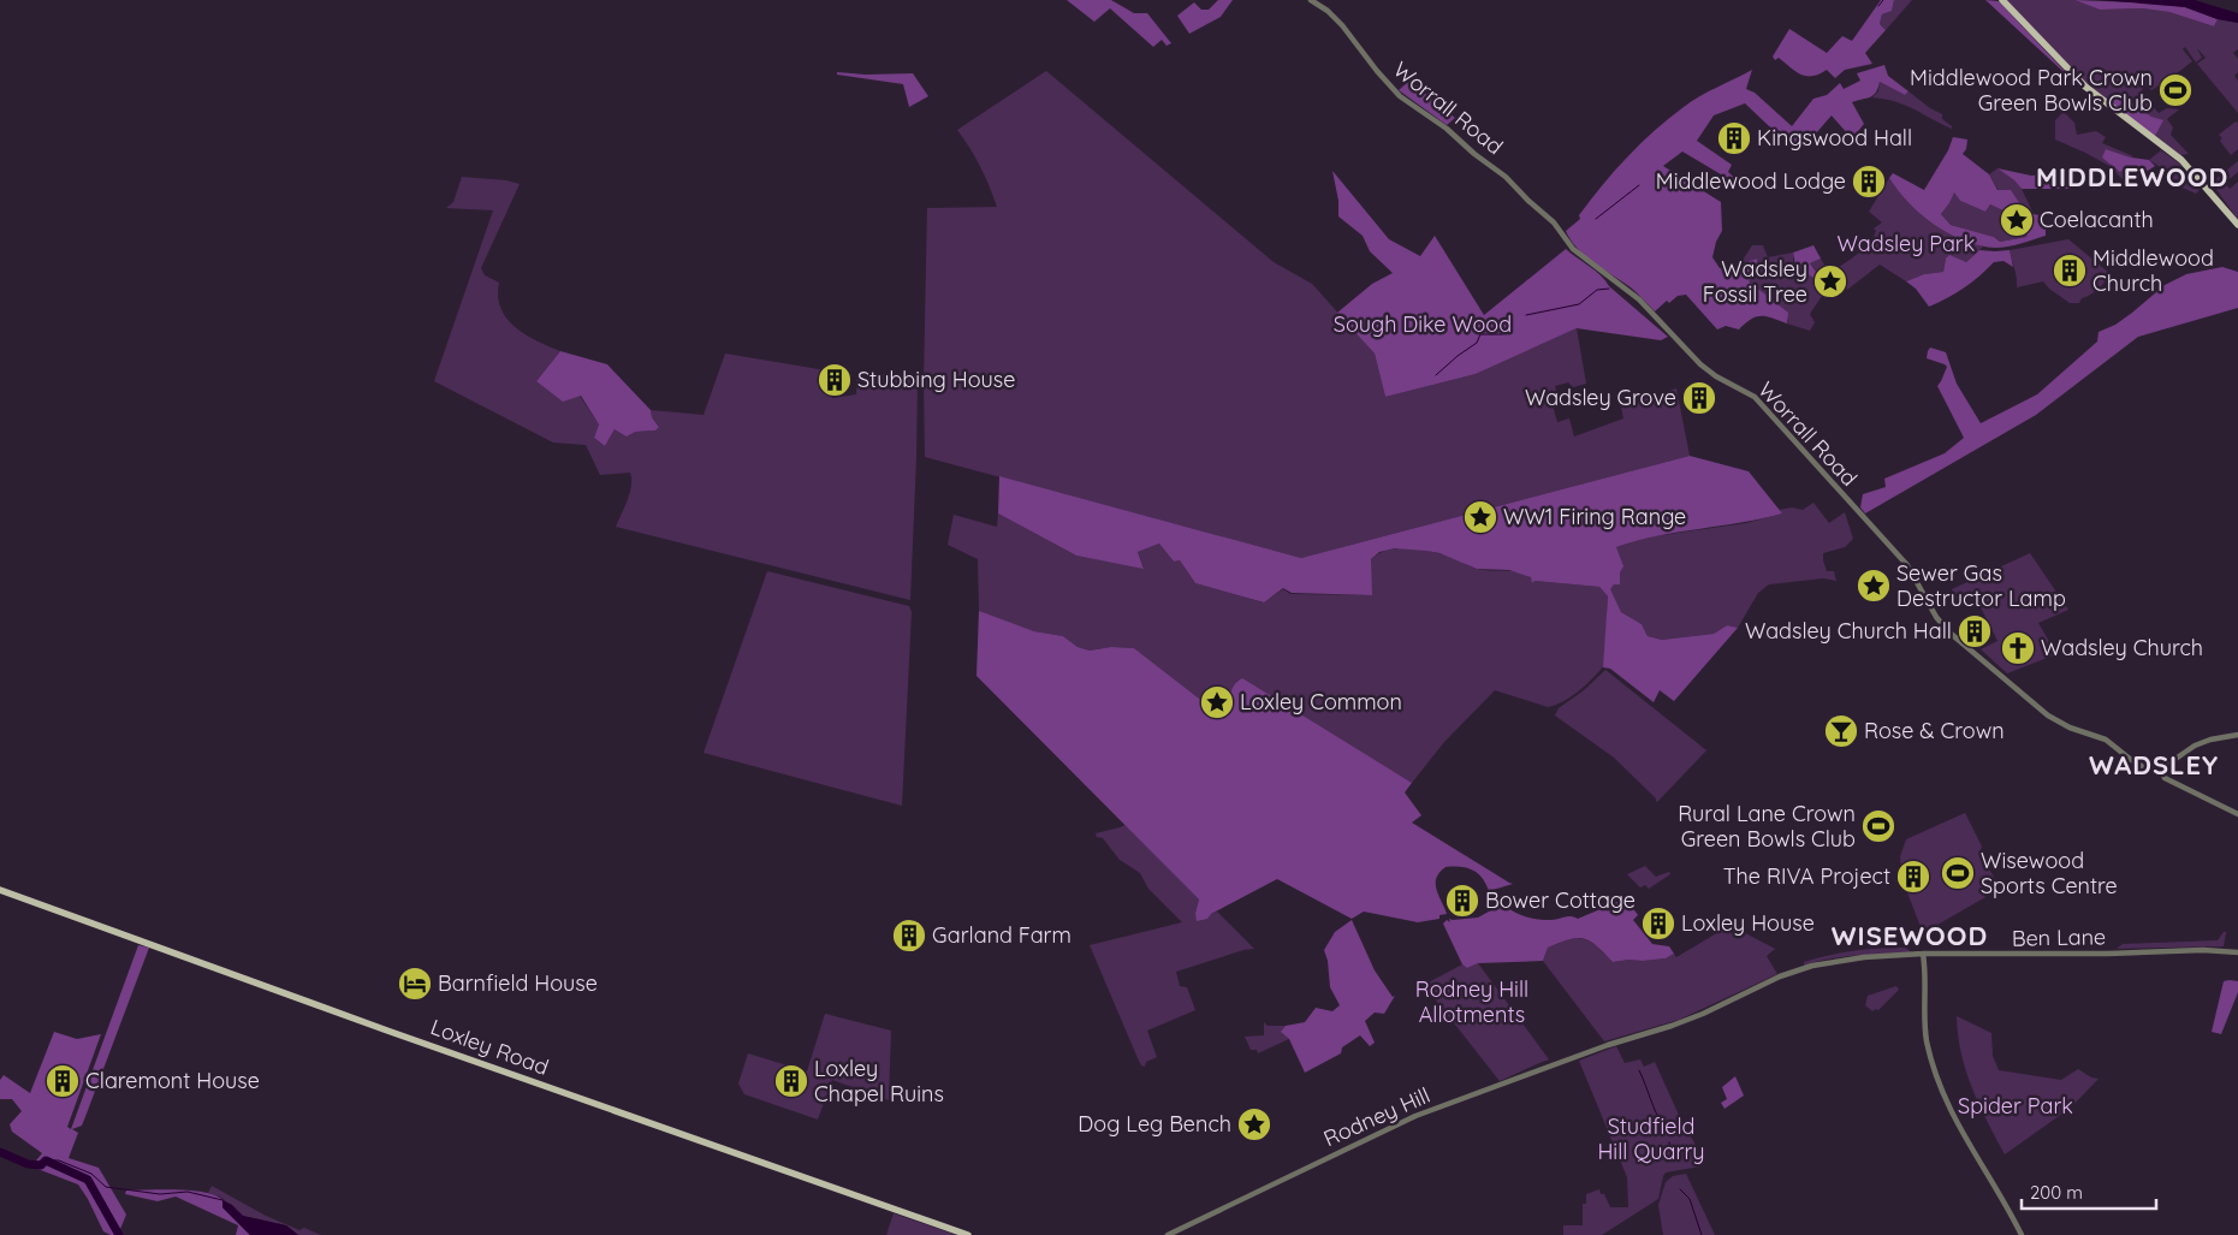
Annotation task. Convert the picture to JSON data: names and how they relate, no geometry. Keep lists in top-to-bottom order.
{
  "streets": {
    "main road": ["Loxley Road"],
    "street": ["Worrall Road", "Ben Lane", "Rodney Hill"]
  },
  "crossings": [
    ["Ben Lane", "Rodney Hill"]
  ],
  "districts": ["MIDDLEWOOD", "WADSLEY", "WISEWOOD"],
  "parks": [
    "Wadsley Park",
    "Sough Dike Wood",
    "Rodney Hill Allotments",
    "Spider Park",
    "Studfield Hill Quarry"
  ],
  "places": {
    "sports": ["Middlewood Park Crown Green Bowls Club", "Rural Lane Crown Green Bowls Club", "Wisewood Sports Centre"],
    "building": [
      "Kingswood Hall",
      "Middlewood Lodge",
      "Middlewood Church",
      "Stubbing House",
      "Wadsley Grove",
      "Wadsley Church Hall",
      "The RIVA Project",
      "Bower Cottage",
      "Loxley House",
      "Garland Farm",
      "Claremont House",
      "Loxley Chapel Ruins"
    ],
    "place": [
      "Coelacanth",
      "Wadsley Fossil Tree",
      "WW1 Firing Range",
      "Sewer Gas Destructor Lamp",
      "Loxley Common",
      "Dog Leg Bench"
    ],
    "church": ["Wadsley Church"],
    "bar": ["Rose & Crown"],
    "hotel": ["Barnfield House"]
  },
  "scale_bar": "200 m"
}
